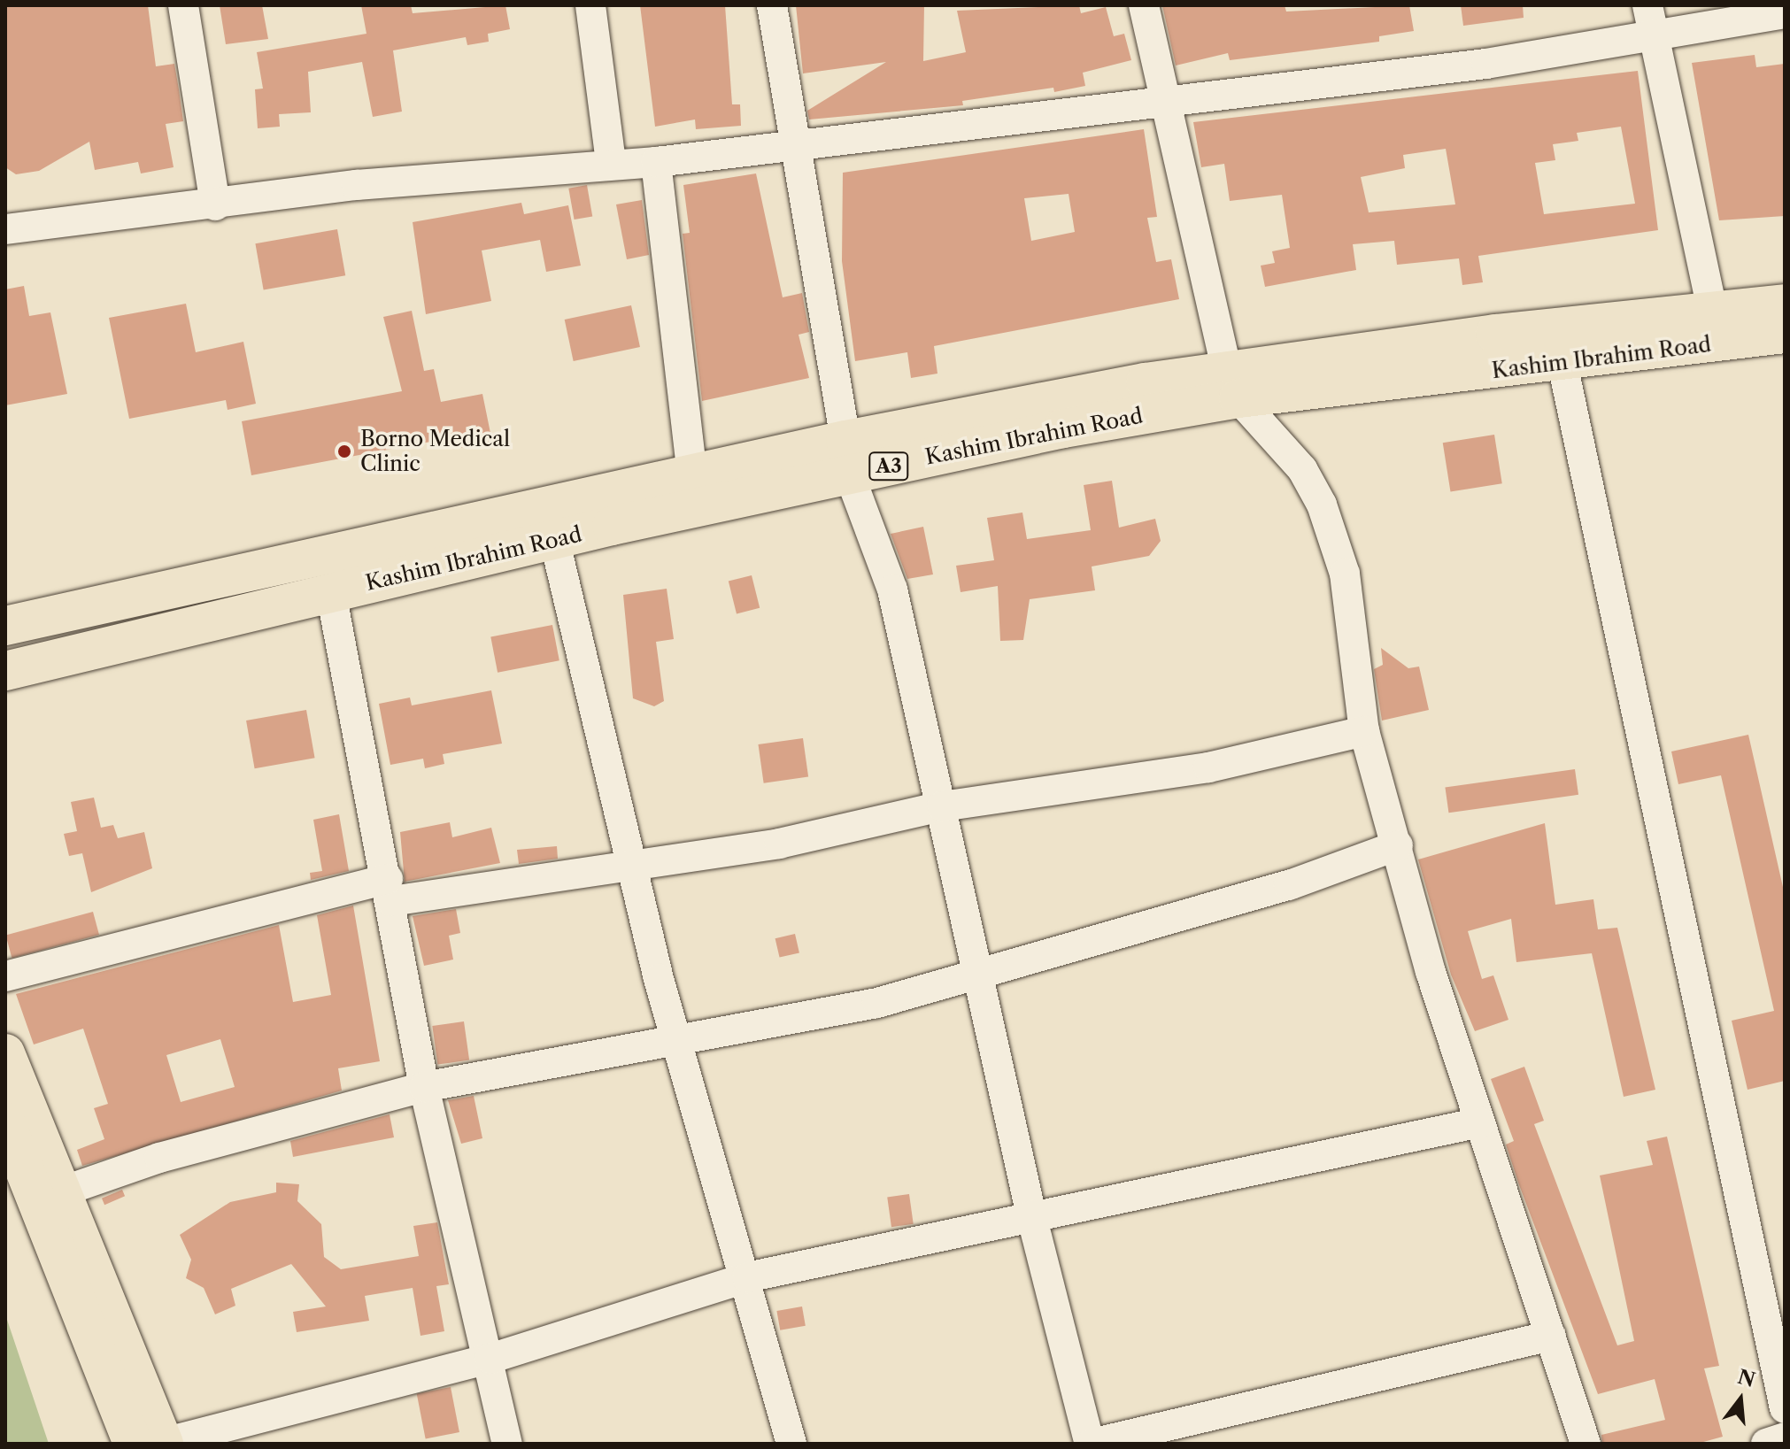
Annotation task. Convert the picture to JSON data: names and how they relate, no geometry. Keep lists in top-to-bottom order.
{
  "streets": {
    "main road": ["Kashim Ibrahim Road", "A3"]
  },
  "places": ["Borno Medical Clinic"],
  "north": "top"
}
